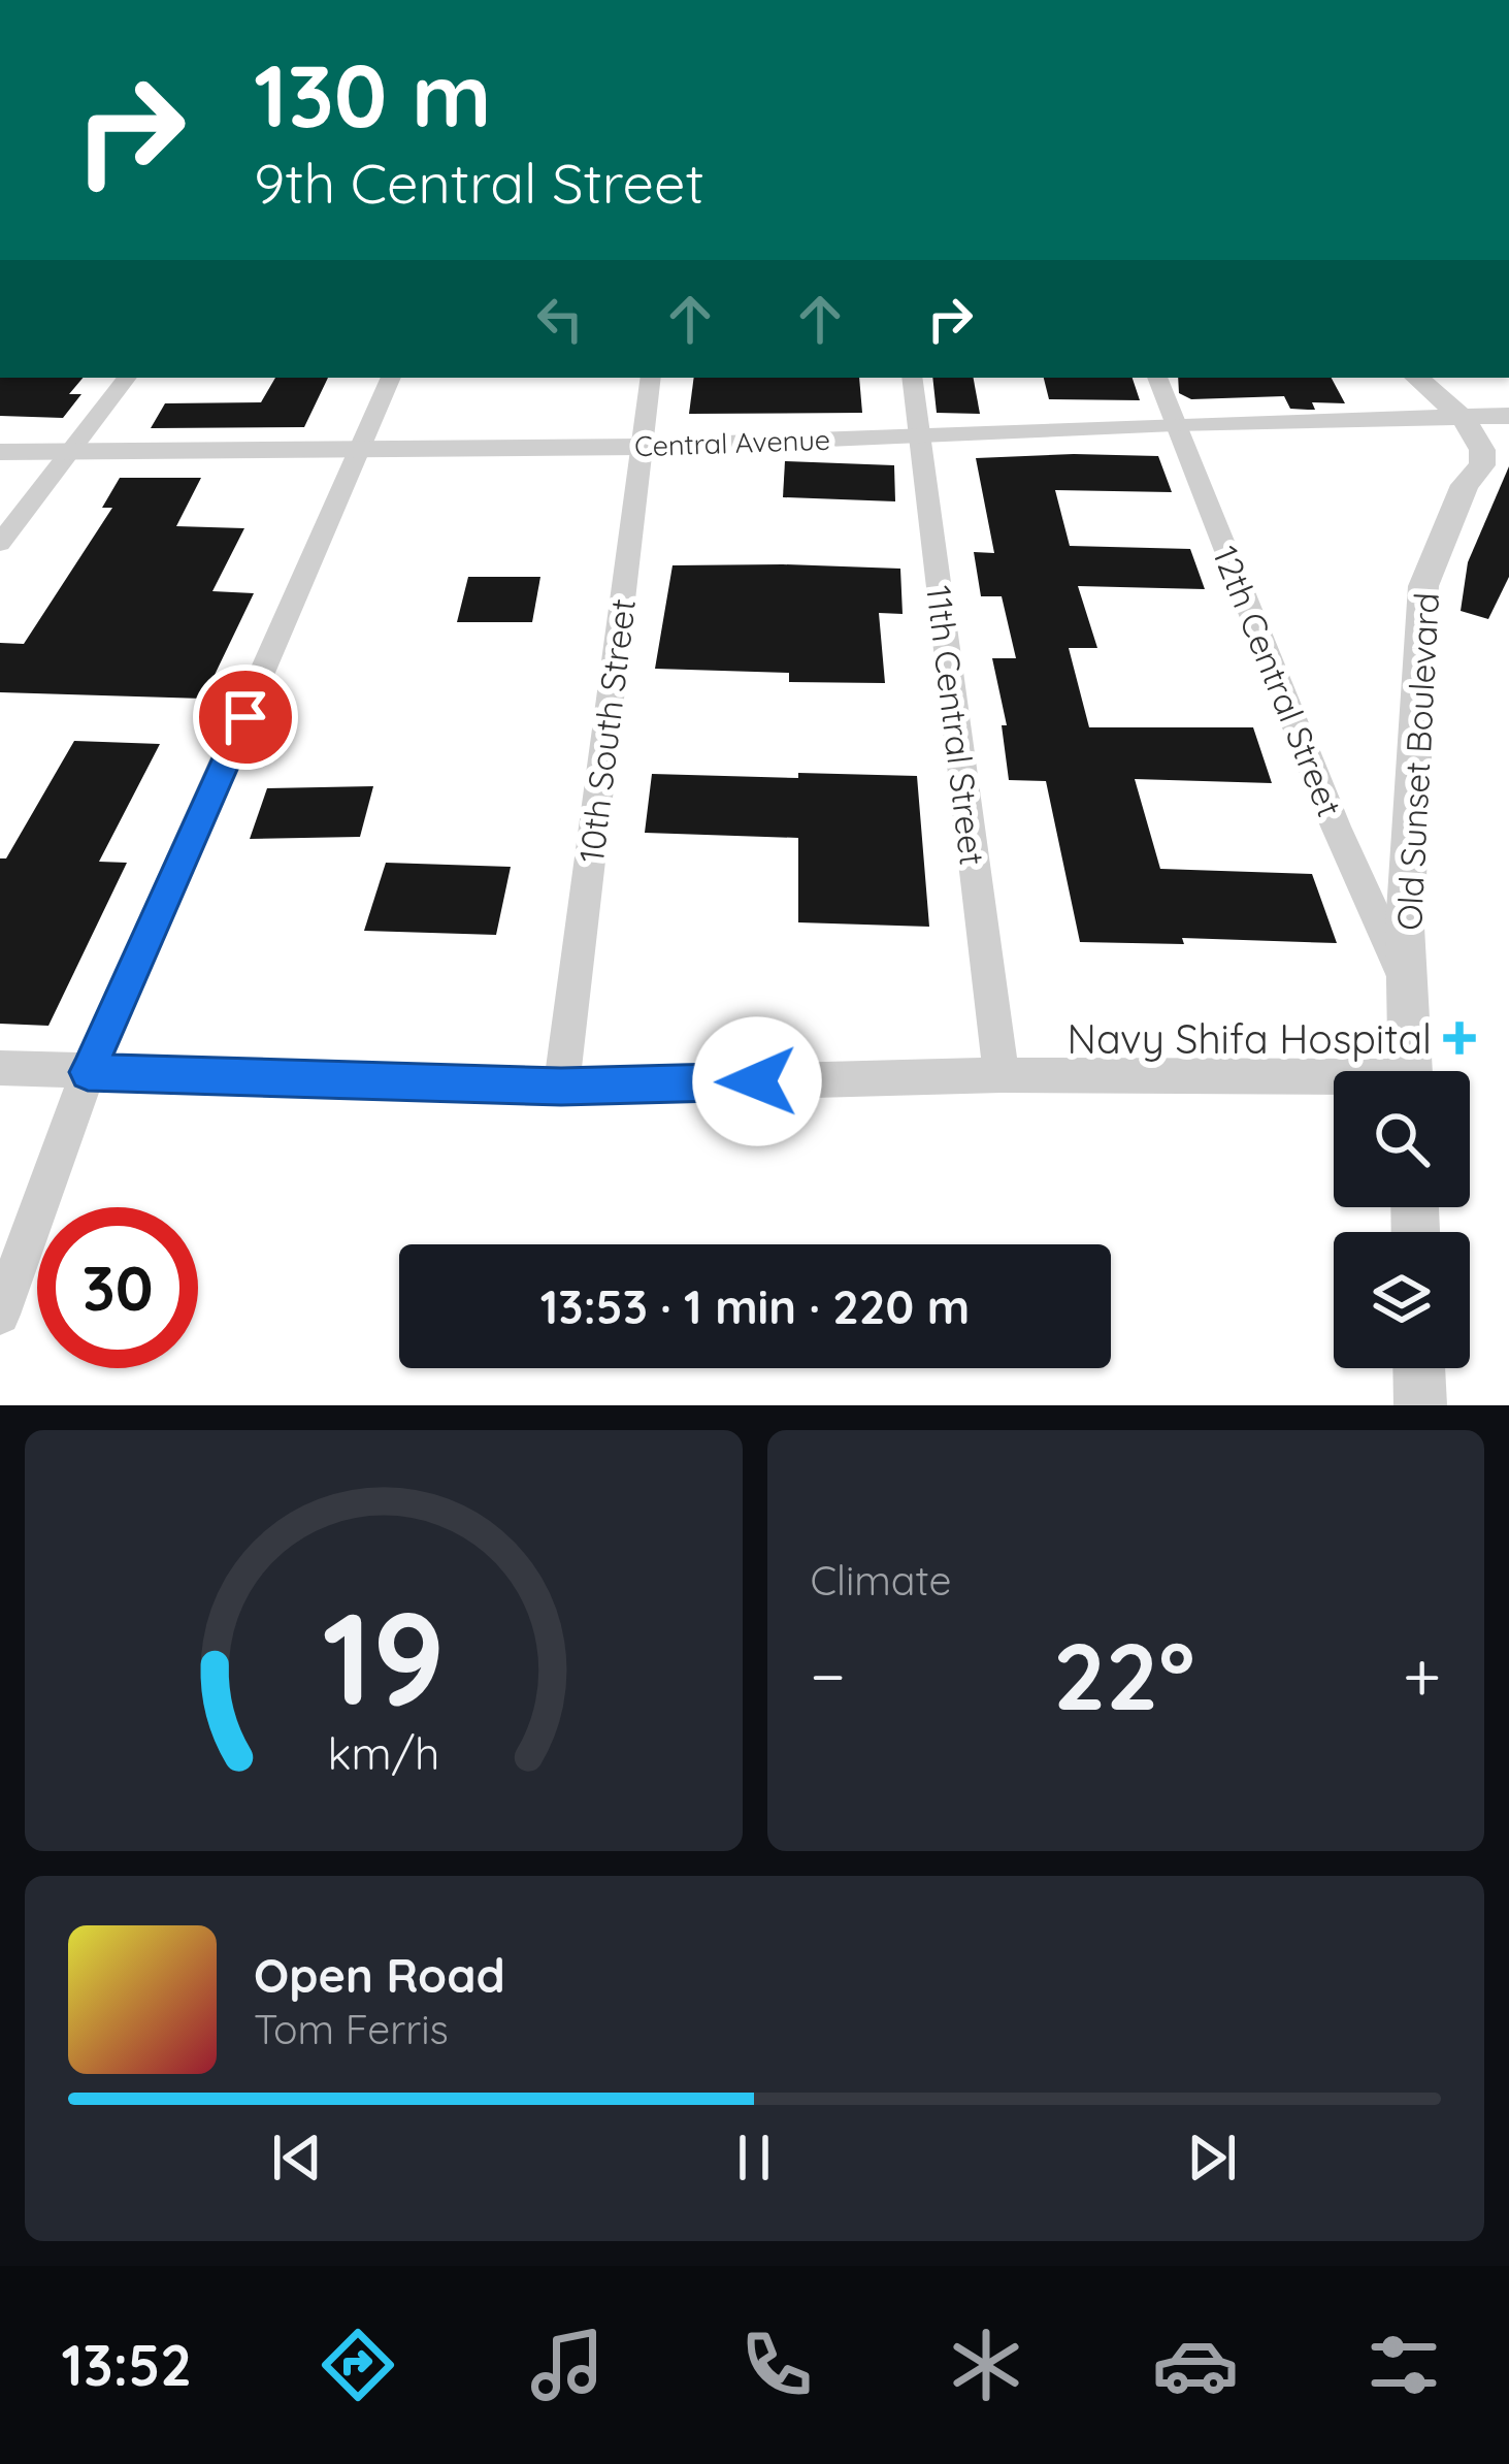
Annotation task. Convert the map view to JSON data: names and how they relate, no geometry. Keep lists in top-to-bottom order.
{
  "streets": {
    "street": [
      "Central Avenue",
      "12th Central Street",
      "11th Central Street",
      "10th South Street",
      "Old Sunset Boulevard"
    ]
  },
  "crossings": [
    ["Central Avenue", "12th Central Street"],
    ["Central Avenue", "11th Central Street"],
    ["Central Avenue", "10th South Street"],
    ["Central Avenue", "Old Sunset Boulevard"],
    ["12th Central Street", "Old Sunset Boulevard"]
  ],
  "places": {
    "health": ["Navy Shifa Hospital"]
  },
  "page": {
    "turn": ["130 m", "9th Central Street"],
    "limit": "30",
    "trip": "13:53 · 1 min · 220 m",
    "tile": "Climate",
    "heat": ["−", "22°", "+"],
    "song": ["Open Road", "Tom Ferris"],
    "tabs": "13:52",
    "gauge": ["19", "km/h"]
  }
}
